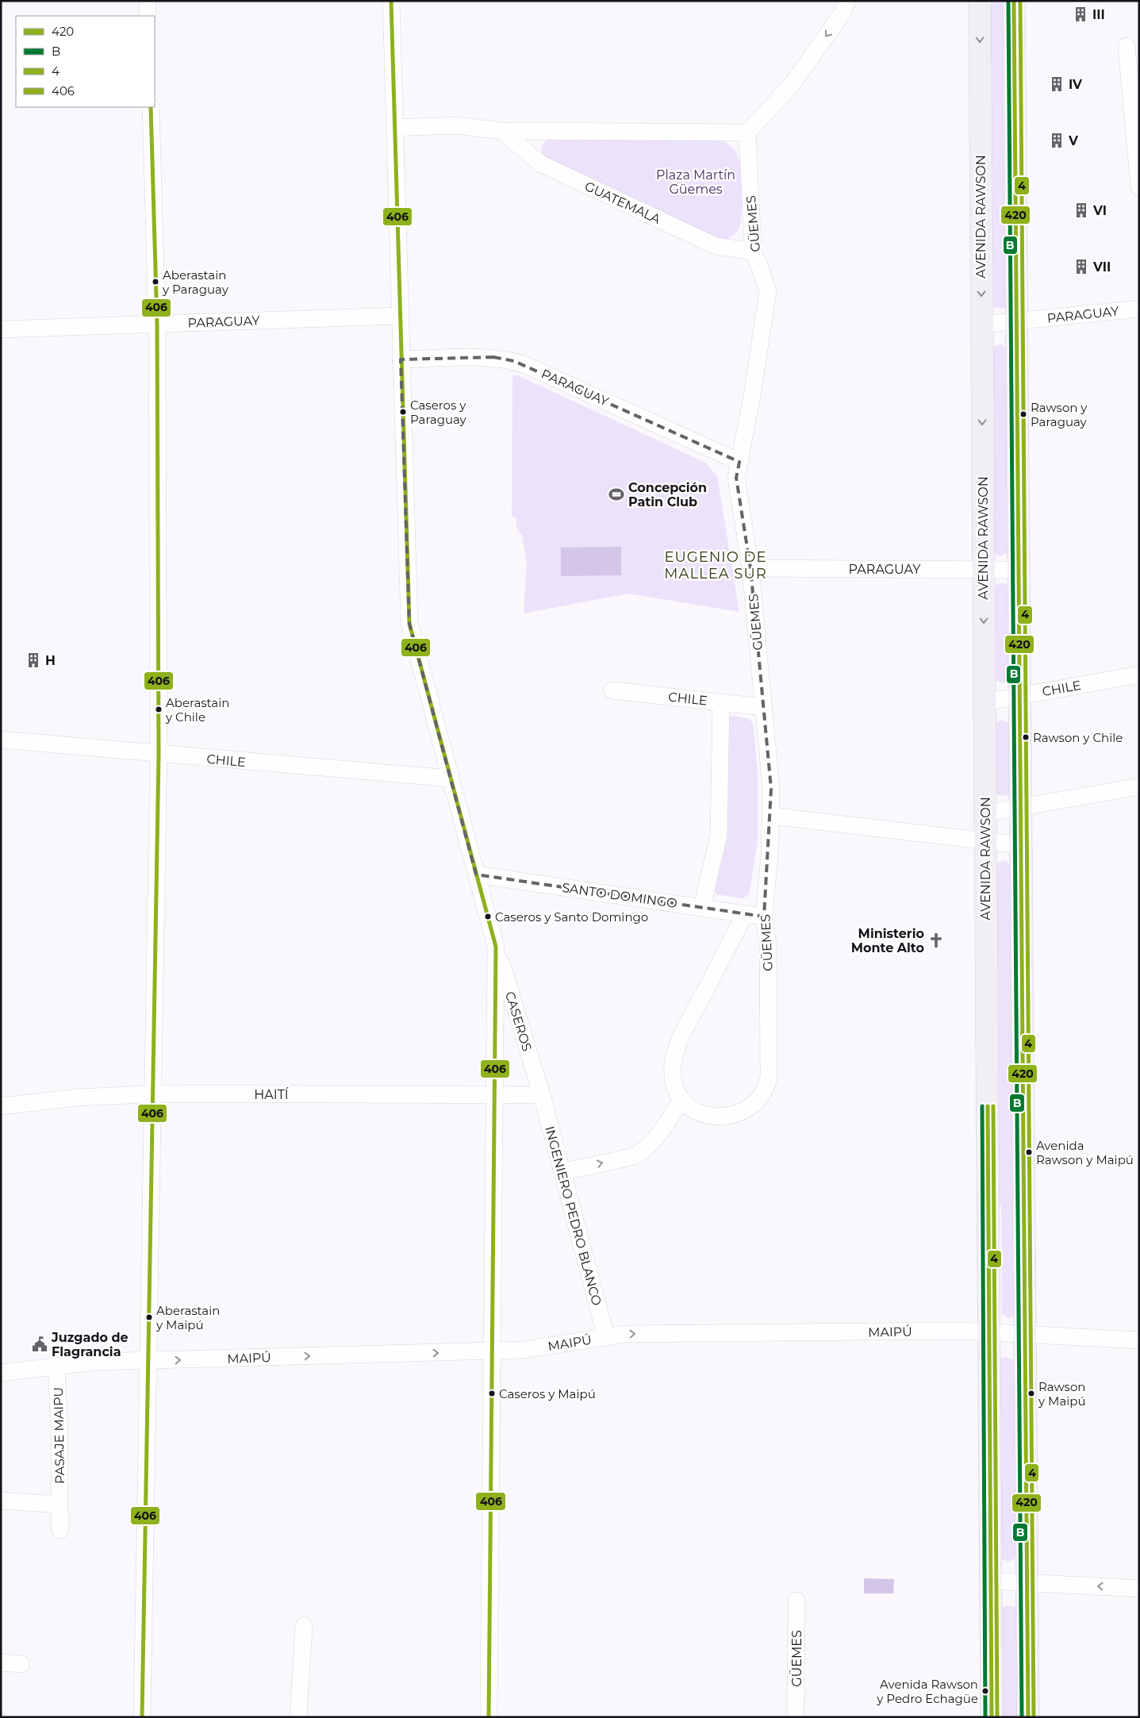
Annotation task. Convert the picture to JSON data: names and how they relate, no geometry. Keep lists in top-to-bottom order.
{
  "streets": {
    "main road": ["AVENIDA RAWSON"],
    "street": [
      "GUATEMALA",
      "GÜEMES",
      "PARAGUAY",
      "CHILE",
      "SANTO DOMINGO",
      "CASEROS",
      "HAITÍ",
      "INGENIERO PEDRO BLANCO",
      "MAIPÚ",
      "PASAJE MAIPU"
    ]
  },
  "crossings": [
    ["GUATEMALA", "GÜEMES"],
    ["AVENIDA RAWSON", "PARAGUAY"],
    ["AVENIDA RAWSON", "CHILE"],
    ["AVENIDA RAWSON", "MAIPÚ"],
    ["GÜEMES", "PARAGUAY"],
    ["GÜEMES", "CHILE"],
    ["GÜEMES", "SANTO DOMINGO"],
    ["PARAGUAY", "CASEROS"],
    ["CHILE", "CASEROS"],
    ["SANTO DOMINGO", "CASEROS"],
    ["CASEROS", "HAITÍ"],
    ["CASEROS", "INGENIERO PEDRO BLANCO"],
    ["CASEROS", "MAIPÚ"],
    ["HAITÍ", "INGENIERO PEDRO BLANCO"],
    ["INGENIERO PEDRO BLANCO", "MAIPÚ"],
    ["MAIPÚ", "PASAJE MAIPU"]
  ],
  "one_way": ["MAIPÚ"],
  "districts": ["EUGENIO DE MALLEA SUR"],
  "parks": ["Plaza Martín Güemes"],
  "places": {
    "building": [
      "III",
      "IV",
      "V",
      "VI",
      "VII",
      "H"
    ],
    "other": [
      "Aberastain y Paraguay",
      "Caseros y Paraguay",
      "Rawson y Paraguay",
      "Aberastain y Chile",
      "Rawson y Chile",
      "Caseros y Santo Domingo",
      "Avenida Rawson y Maipú",
      "Aberastain y Maipú",
      "Caseros y Maipú",
      "Rawson y Maipú",
      "Avenida Rawson y Pedro Echagüe"
    ],
    "sports": ["Concepción Patin Club"],
    "church": ["Ministerio Monte Alto"],
    "public building": ["Juzgado de Flagrancia"]
  },
  "lines": [
    "transit line 420",
    "transit line B",
    "transit line 4",
    "transit line 406"
  ],
  "legend": [
    "420",
    "B",
    "4",
    "406"
  ]
}
